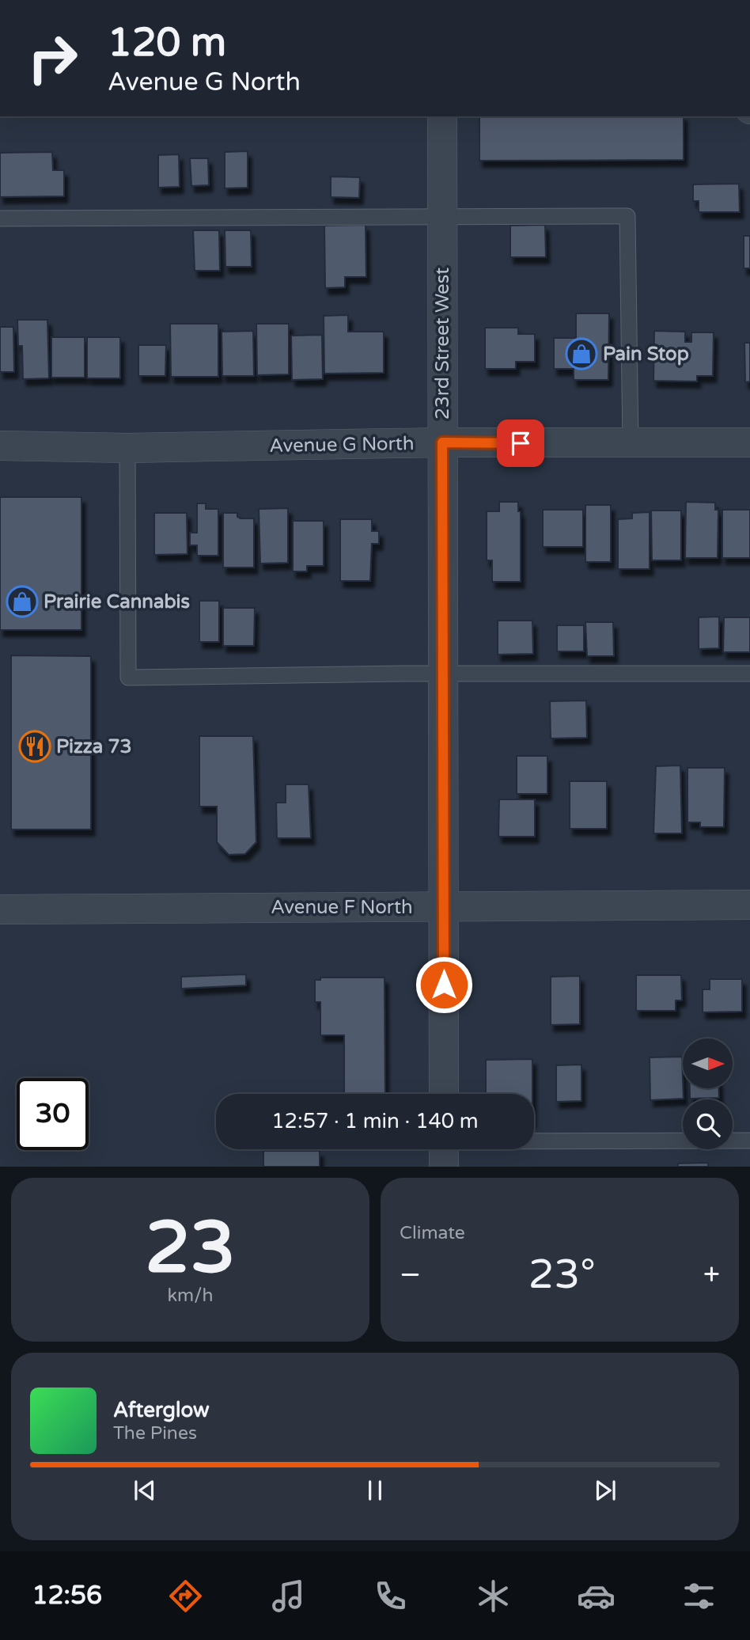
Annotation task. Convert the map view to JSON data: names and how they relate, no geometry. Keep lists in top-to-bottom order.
{
  "streets": {
    "street": ["23rd Street West", "Avenue G North", "Avenue F North"]
  },
  "crossings": [
    ["23rd Street West", "Avenue G North"],
    ["23rd Street West", "Avenue F North"]
  ],
  "places": {
    "shop": ["Pain Stop", "Prairie Cannabis"],
    "restaurant": ["Pizza 73"]
  },
  "north": "right",
  "page": {
    "turn": ["120 m", "Avenue G North"],
    "limit": "30",
    "trip": "12:57 · 1 min · 140 m",
    "tile": [
      ["23", "km/h"],
      "Climate"
    ],
    "heat": ["−", "23°", "+"],
    "song": ["Afterglow", "The Pines"],
    "tabs": "12:56"
  }
}
